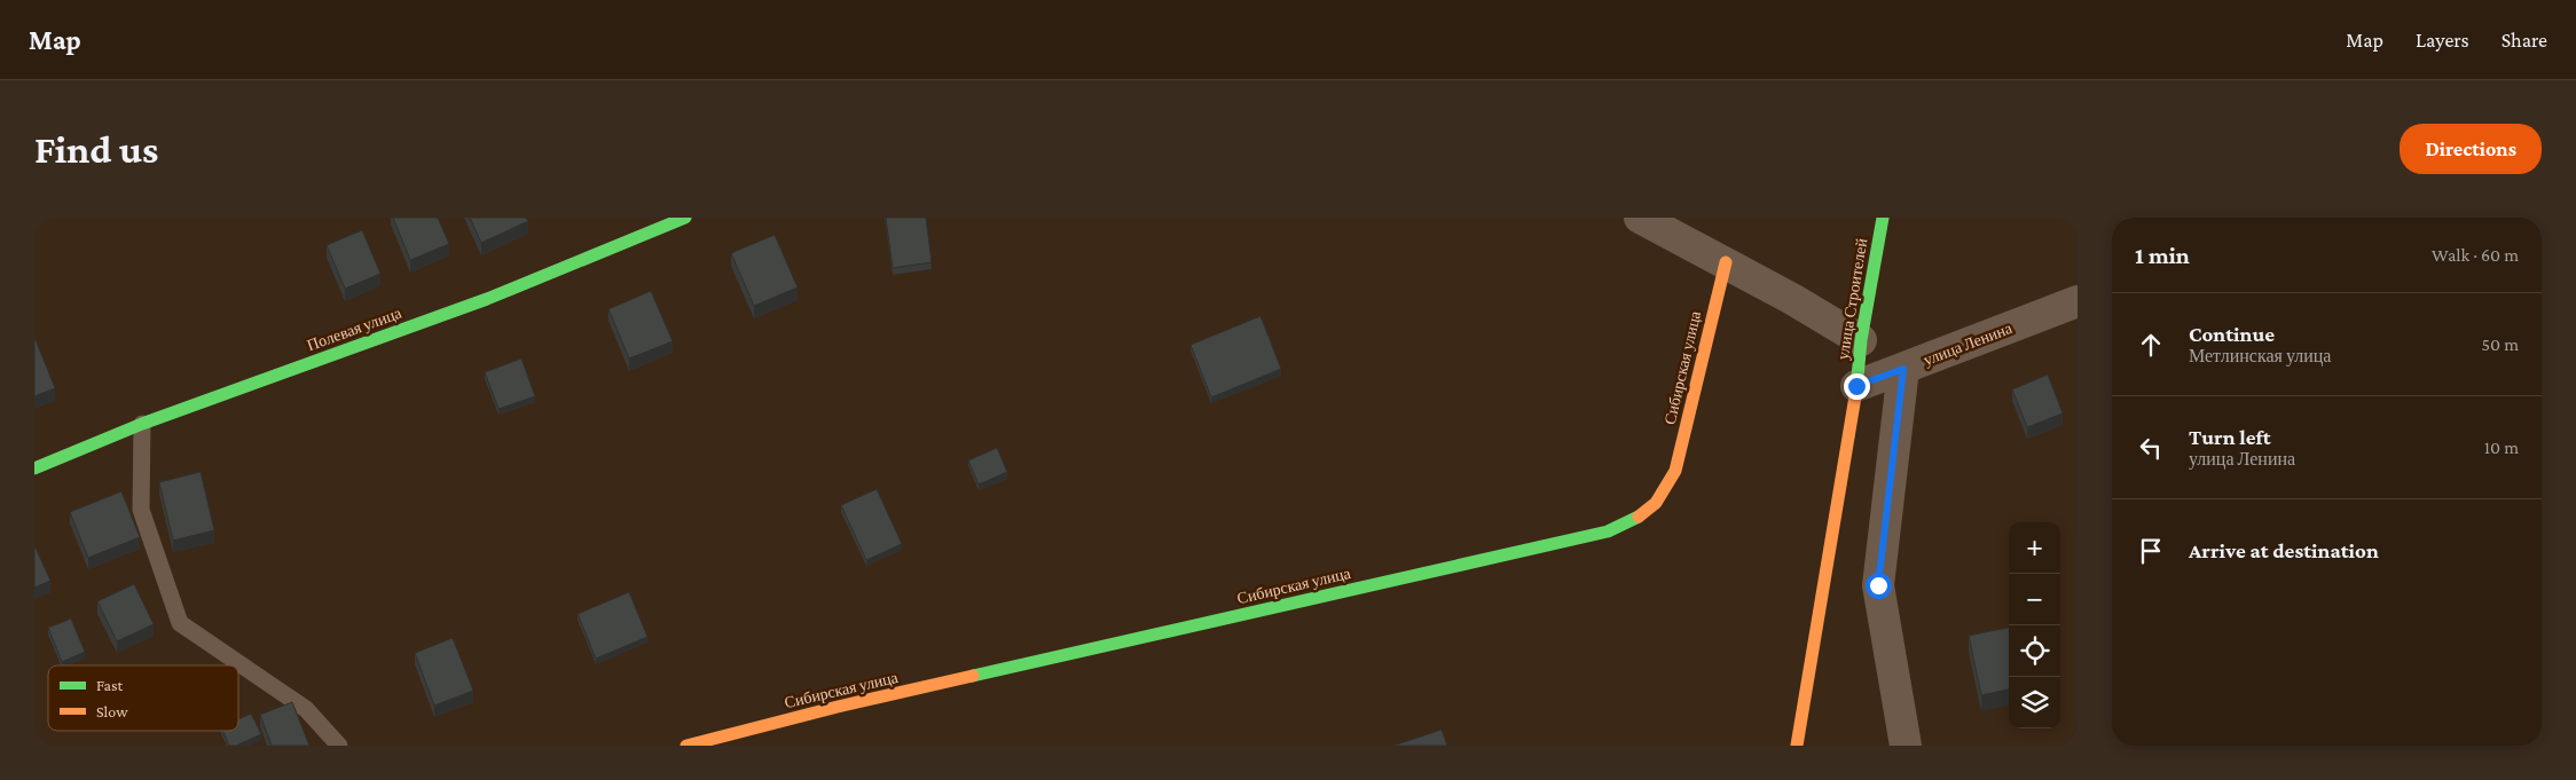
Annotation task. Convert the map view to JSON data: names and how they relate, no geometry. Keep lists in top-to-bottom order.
{
  "streets": {
    "street": [
      "улица Строителей",
      "Полевая улица",
      "улица Ленина",
      "Сибирская улица"
    ]
  },
  "crossings": [
    ["улица Строителей", "улица Ленина"]
  ],
  "legend": ["Fast", "Slow"],
  "page": {
    "header": "Map",
    "nav": ["Map", "Layers", "Share"],
    "buttons": "Directions",
    "title": "Find us",
    "heading": ["1 min", "Walk · 60 m"],
    "list": [
      ["Continue", "Метлинская улица", "50 m"],
      ["Turn left", "улица Ленина", "10 m"],
      "Arrive at destination"
    ],
    "map_buttons": ["+", "−"]
  }
}
